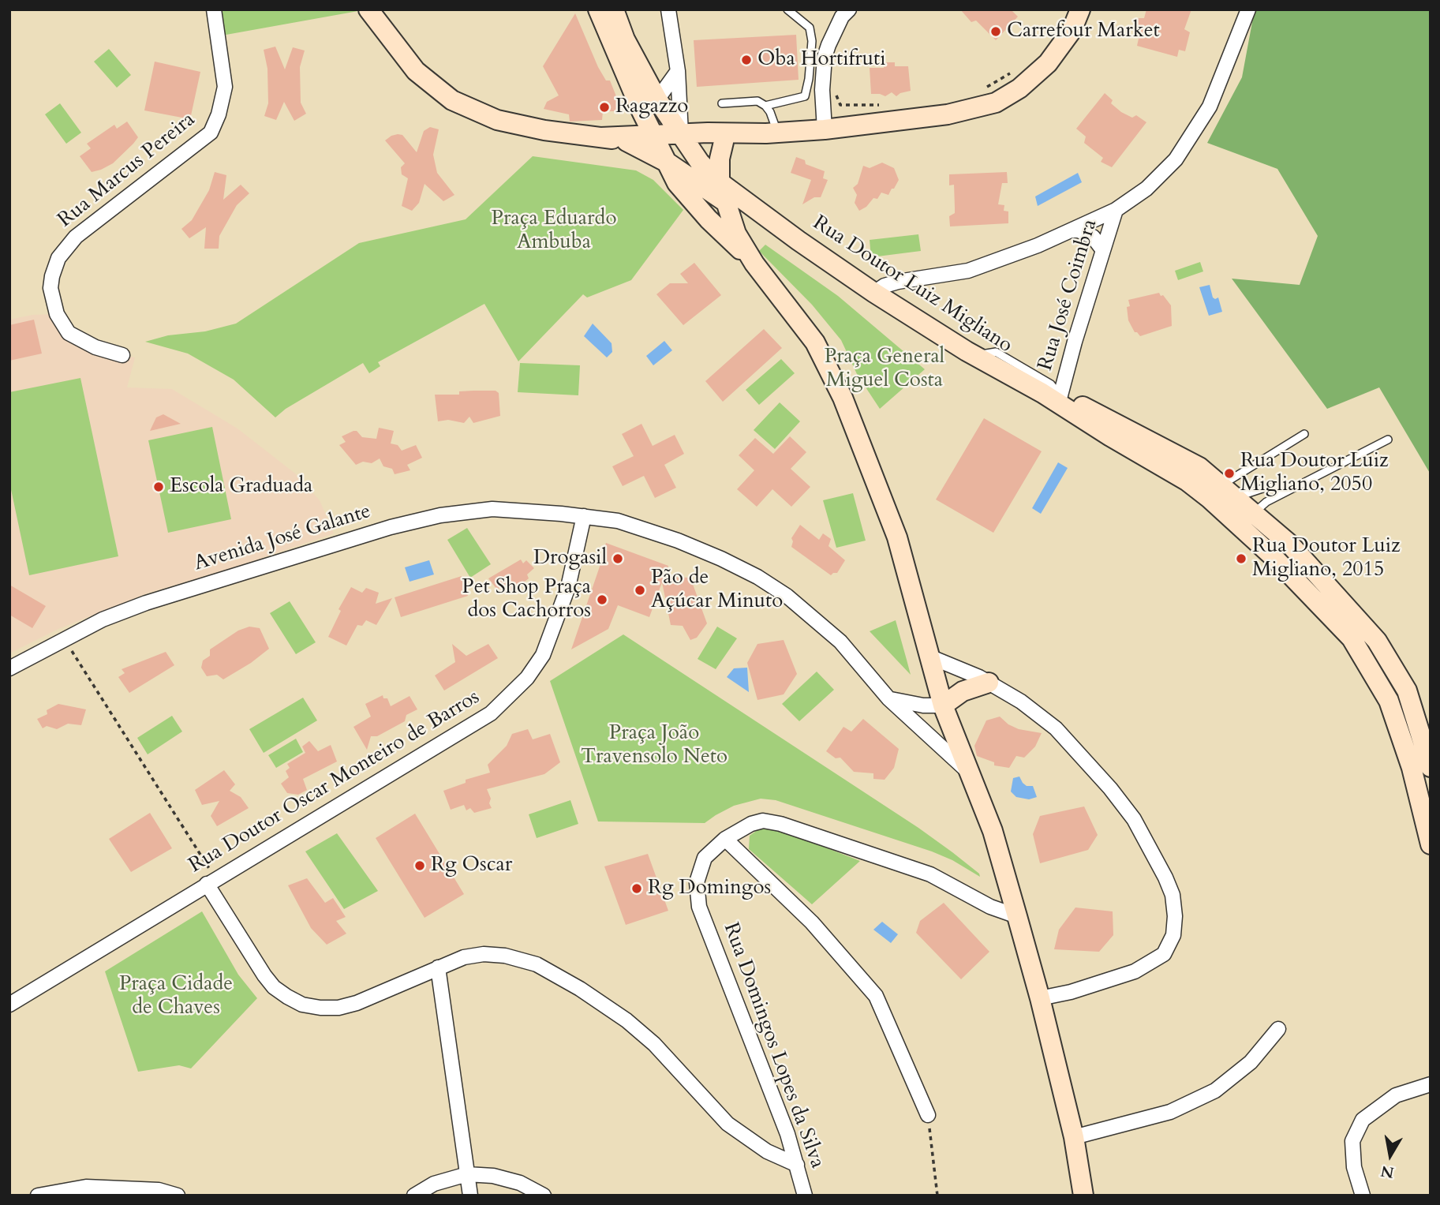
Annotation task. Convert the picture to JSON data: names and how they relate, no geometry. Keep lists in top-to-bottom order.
{
  "streets": {
    "main road": ["Rua Doutor Luiz Migliano"],
    "street": [
      "Rua Marcus Pereira",
      "Rua José Coimbra",
      "Avenida José Galante",
      "Rua Doutor Oscar Monteiro de Barros",
      "Rua Domingos Lopes da Silva"
    ]
  },
  "crossings": [
    ["Rua Doutor Luiz Migliano", "Rua José Coimbra"],
    ["Avenida José Galante", "Rua Doutor Oscar Monteiro de Barros"]
  ],
  "parks": [
    "Praça Eduardo Ambuba",
    "Praça General Miguel Costa",
    "Praça João Travensolo Neto",
    "Praça Cidade de Chaves"
  ],
  "places": [
    "Carrefour Market",
    "Oba Hortifruti",
    "Ragazzo",
    "Rua Doutor Luiz Migliano, 2050",
    "Escola Graduada",
    "Drogasil",
    "Rua Doutor Luiz Migliano, 2015",
    "Pão de Açúcar Minuto",
    "Pet Shop Praça dos Cachorros",
    "Rg Oscar",
    "Rg Domingos"
  ],
  "north": "bottom"
}
